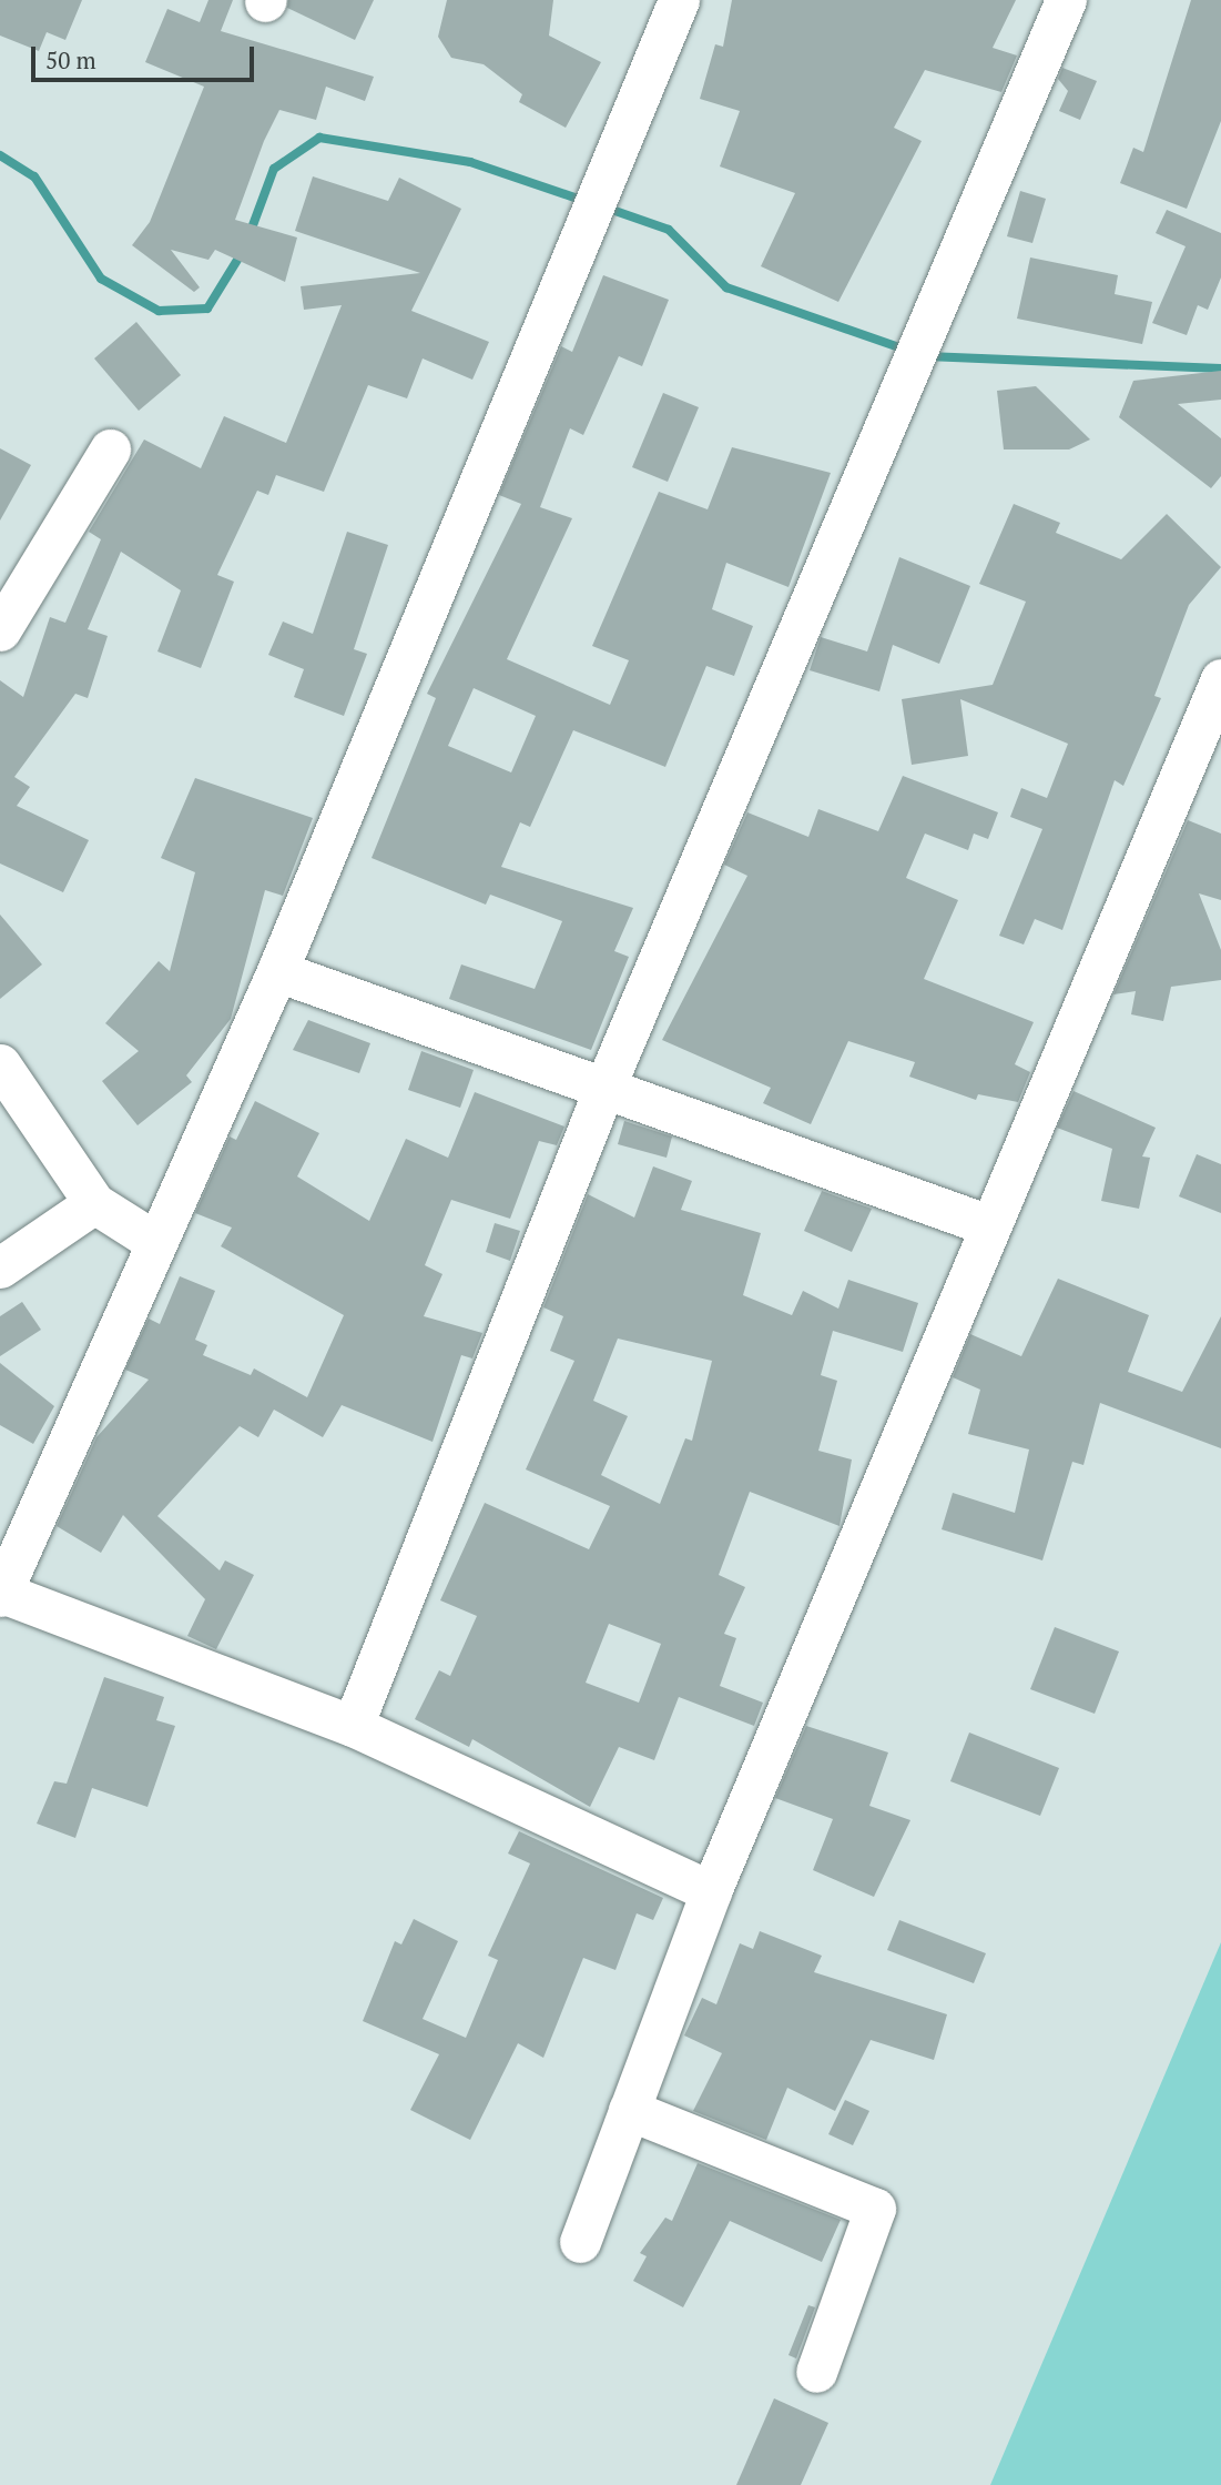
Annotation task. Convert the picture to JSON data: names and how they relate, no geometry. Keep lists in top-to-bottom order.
{
  "scale_bar": "50 m"
}
